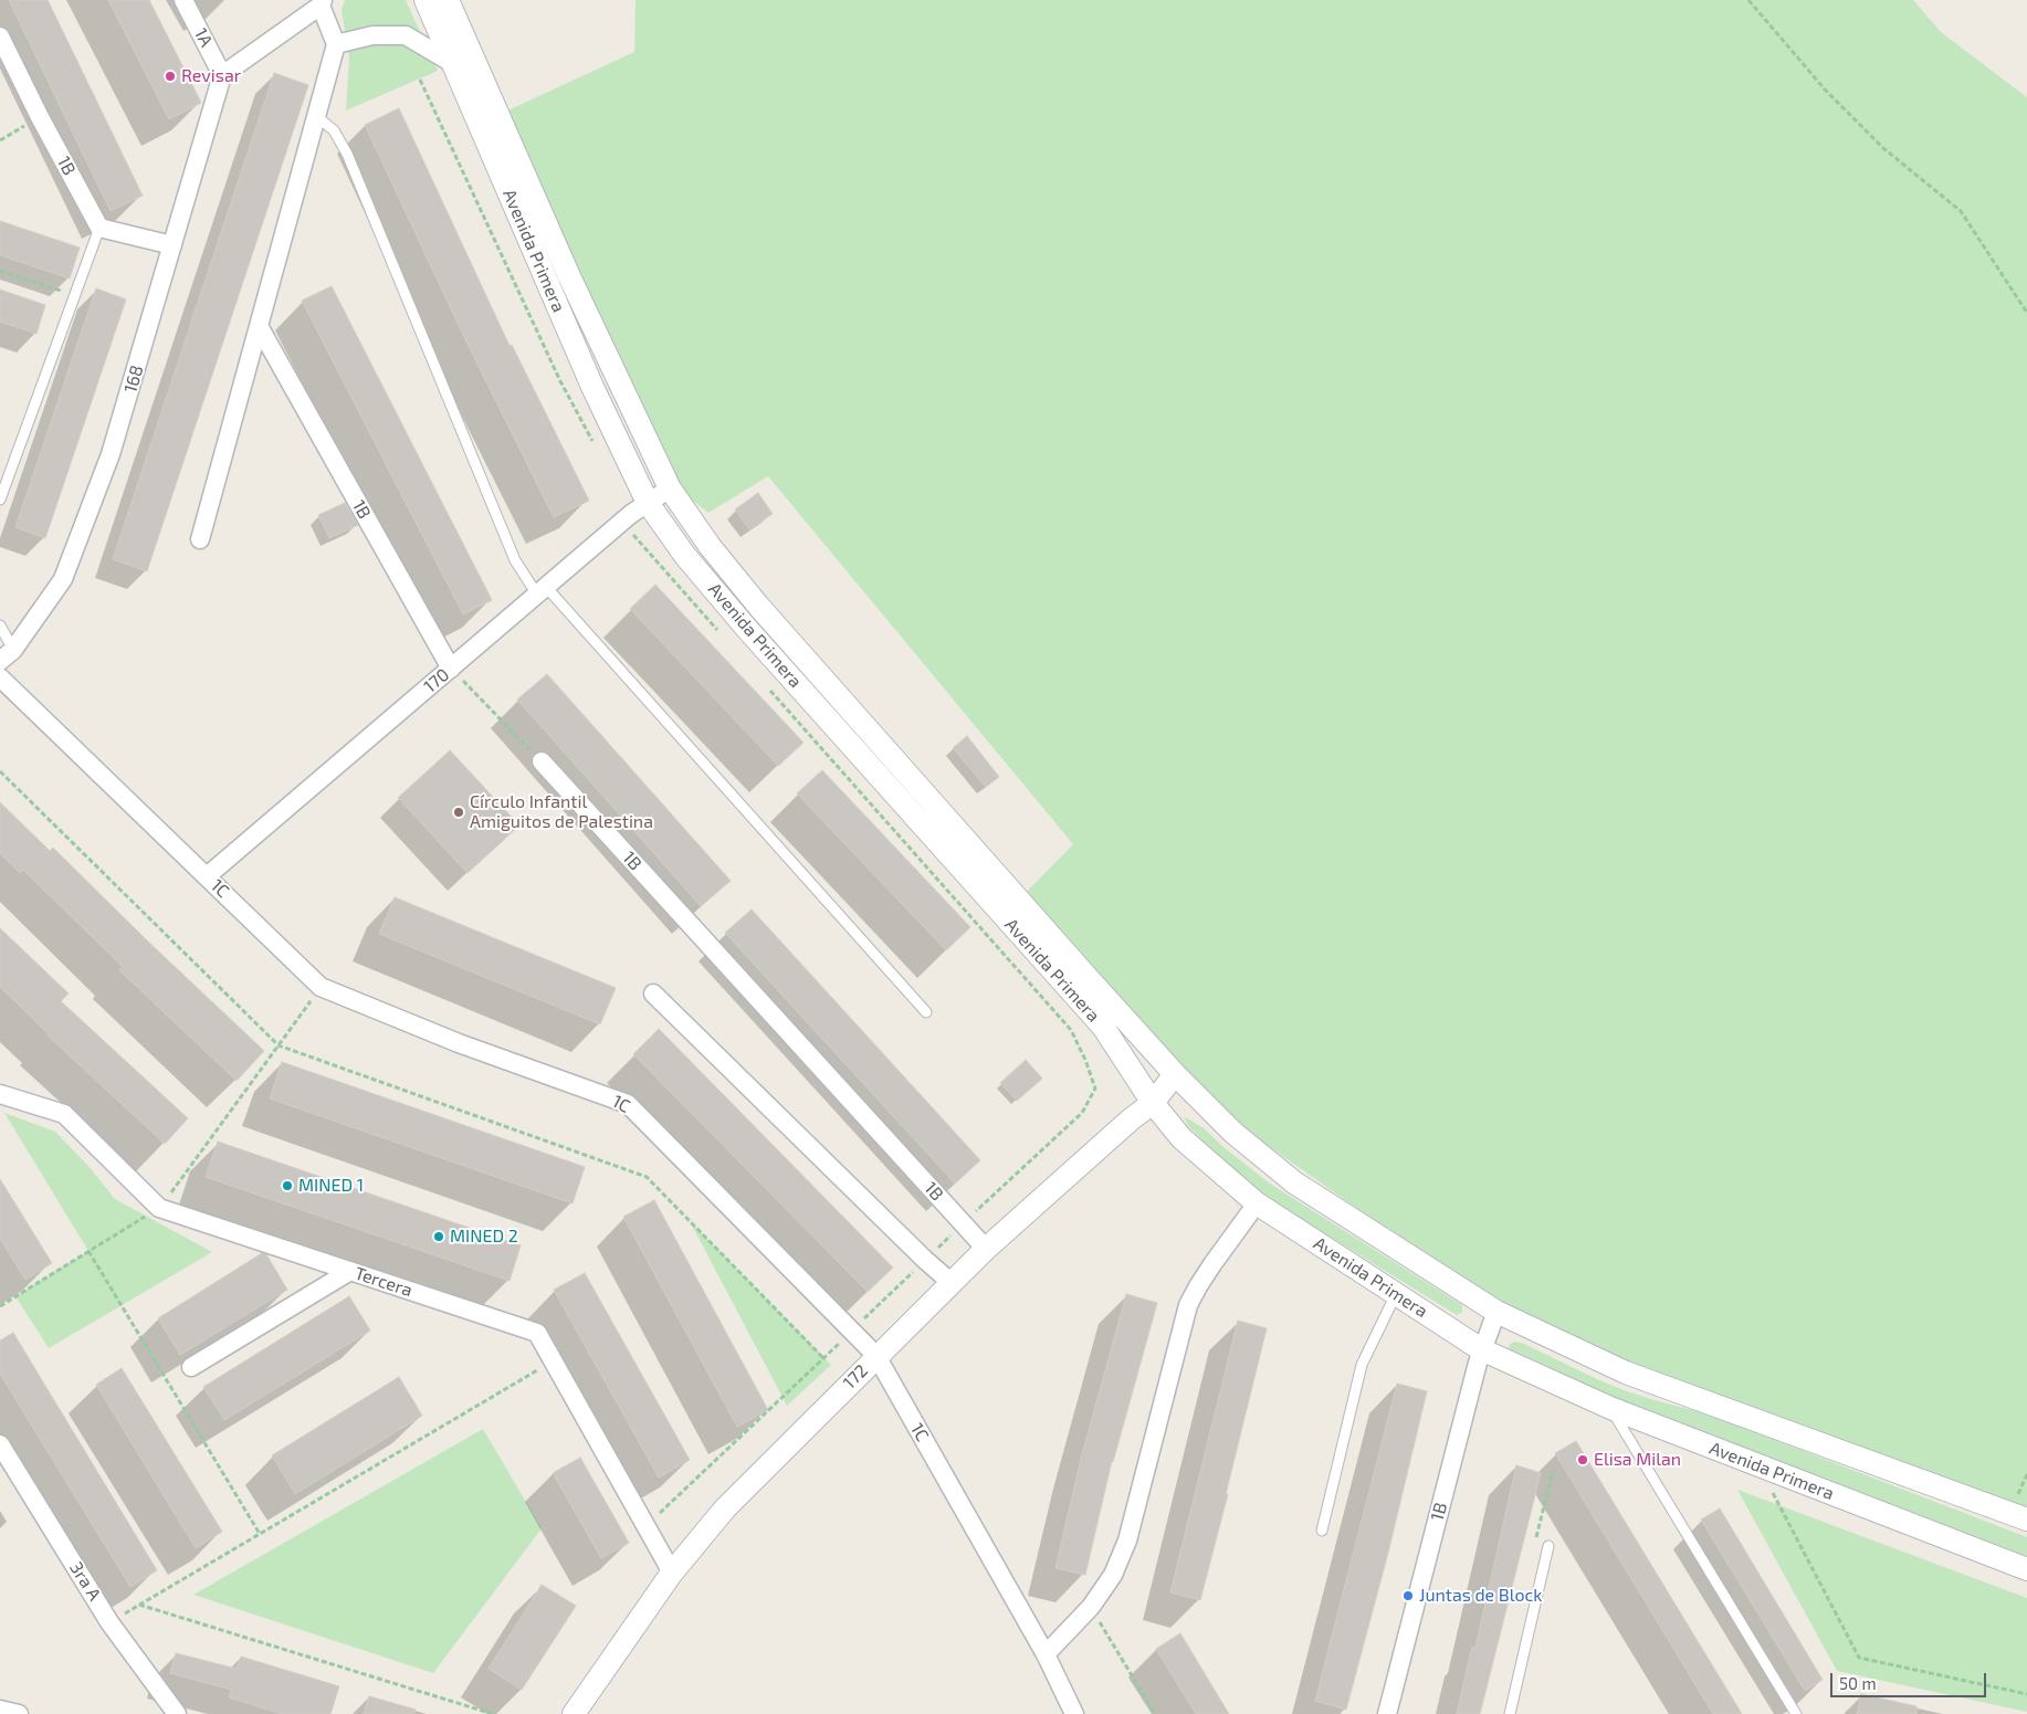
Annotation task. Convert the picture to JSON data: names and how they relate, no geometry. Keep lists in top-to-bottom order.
{
  "streets": {
    "street": [
      "1A",
      "1B",
      "Avenida Primera",
      "168",
      "170",
      "1C",
      "Tercera",
      "172",
      "3ra A"
    ]
  },
  "crossings": [
    ["1A", "168"],
    ["1B", "Avenida Primera"],
    ["1B", "170"],
    ["1B", "172"],
    ["Avenida Primera", "170"],
    ["Avenida Primera", "172"],
    ["170", "1C"],
    ["1C", "172"],
    ["Tercera", "172"]
  ],
  "places": [
    "Revisar",
    "Círculo Infantil Amiguitos de Palestina",
    "MINED 1",
    "MINED 2",
    "Elisa Milan",
    "Juntas de Block"
  ],
  "scale_bar": "50 m"
}
